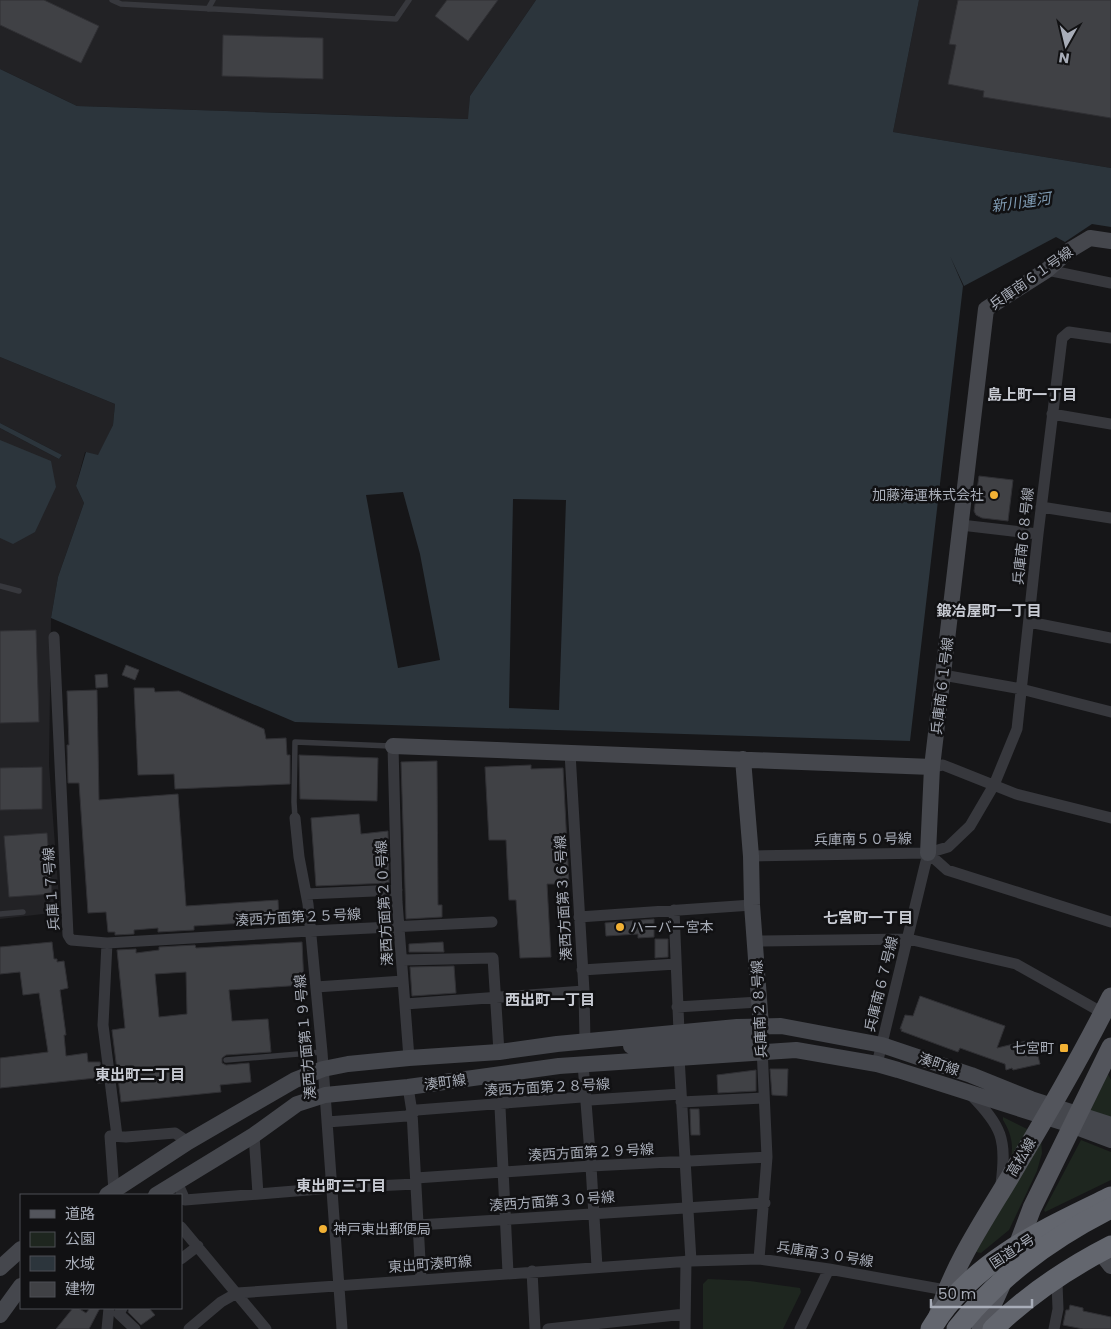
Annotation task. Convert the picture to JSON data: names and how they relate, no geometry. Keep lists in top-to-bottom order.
{
  "streets": {
    "highway": ["国道2号"],
    "main road": ["高松線"],
    "street": [
      "兵庫南６１号線",
      "兵庫南６８号線",
      "兵庫南５０号線",
      "兵庫１７号線",
      "湊西方面第３６号線",
      "湊西方面第２０号線",
      "湊西方面第２５号線",
      "兵庫南６７号線",
      "兵庫南２８号線",
      "湊西方面第１９号線",
      "湊町線",
      "湊西方面第２８号線",
      "湊西方面第２９号線",
      "湊西方面第３０号線",
      "兵庫南３０号線",
      "東出町湊町線"
    ]
  },
  "crossings": [
    ["兵庫南６１号線", "兵庫南６８号線"],
    ["兵庫南６１号線", "兵庫南５０号線"],
    ["兵庫南６１号線", "兵庫南６７号線"],
    ["兵庫南６８号線", "兵庫南５０号線"],
    ["兵庫南６８号線", "兵庫南６７号線"],
    ["兵庫南５０号線", "兵庫南６７号線"],
    ["兵庫南５０号線", "兵庫南２８号線"],
    ["兵庫１７号線", "湊西方面第２５号線"],
    ["湊西方面第３６号線", "湊町線"],
    ["湊西方面第２０号線", "湊西方面第２５号線"],
    ["湊西方面第２０号線", "湊西方面第１９号線"],
    ["湊西方面第２０号線", "湊町線"],
    ["湊西方面第２５号線", "湊西方面第１９号線"],
    ["兵庫南６７号線", "湊町線"],
    ["兵庫南２８号線", "湊町線"],
    ["兵庫南２８号線", "湊西方面第２８号線"],
    ["兵庫南２８号線", "湊西方面第２９号線"],
    ["兵庫南２８号線", "湊西方面第３０号線"],
    ["兵庫南２８号線", "兵庫南３０号線"],
    ["湊西方面第１９号線", "湊町線"],
    ["湊西方面第１９号線", "湊西方面第２８号線"],
    ["湊西方面第１９号線", "湊西方面第２９号線"],
    ["湊西方面第１９号線", "東出町湊町線"],
    ["湊町線", "湊西方面第２９号線"],
    ["湊町線", "高松線"],
    ["高松線", "国道2号"],
    ["高松線", "兵庫南３０号線"],
    ["国道2号", "兵庫南３０号線"],
    ["兵庫南３０号線", "東出町湊町線"]
  ],
  "districts": [
    "島上町一丁目",
    "鍛冶屋町一丁目",
    "七宮町一丁目",
    "西出町一丁目",
    "東出町二丁目",
    "東出町三丁目"
  ],
  "water": ["新川運河"],
  "places": {
    "other": ["加藤海運株式会社", "ハーバー宮本", "神戸東出郵便局"],
    "transit": ["七宮町"]
  },
  "legend": [
    "道路",
    "公園",
    "水域",
    "建物"
  ],
  "scale_bar": "50 m",
  "north": "bottom"
}
